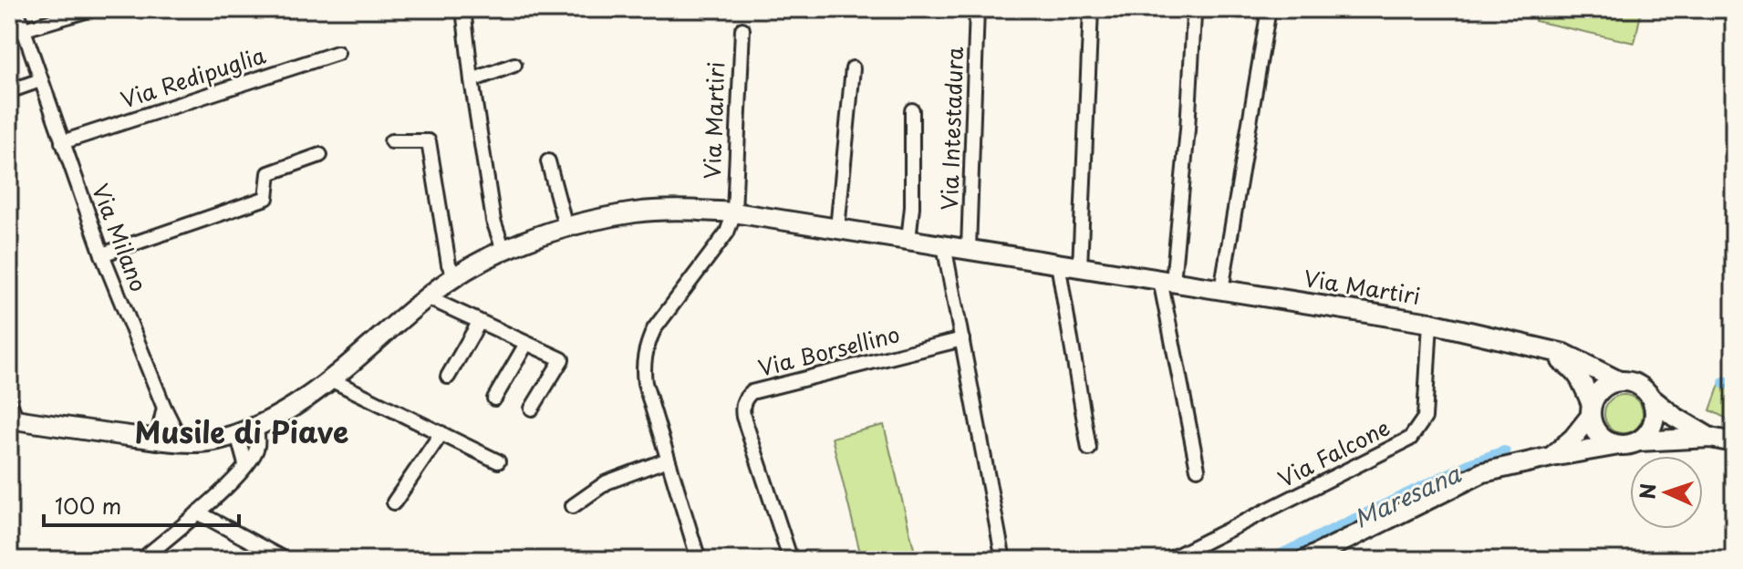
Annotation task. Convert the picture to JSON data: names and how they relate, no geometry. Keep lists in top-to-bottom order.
{
  "streets": {
    "street": [
      "Via Redipuglia",
      "Via Martiri",
      "Via Intestadura",
      "Via Milano",
      "Via Borsellino",
      "Via Falcone"
    ]
  },
  "crossings": [
    ["Via Redipuglia", "Via Milano"],
    ["Via Martiri", "Via Intestadura"],
    ["Via Martiri", "Via Milano"],
    ["Via Martiri", "Via Falcone"]
  ],
  "districts": ["Musile di Piave"],
  "water": ["Maresana"],
  "scale_bar": "100 m",
  "north": "left"
}
